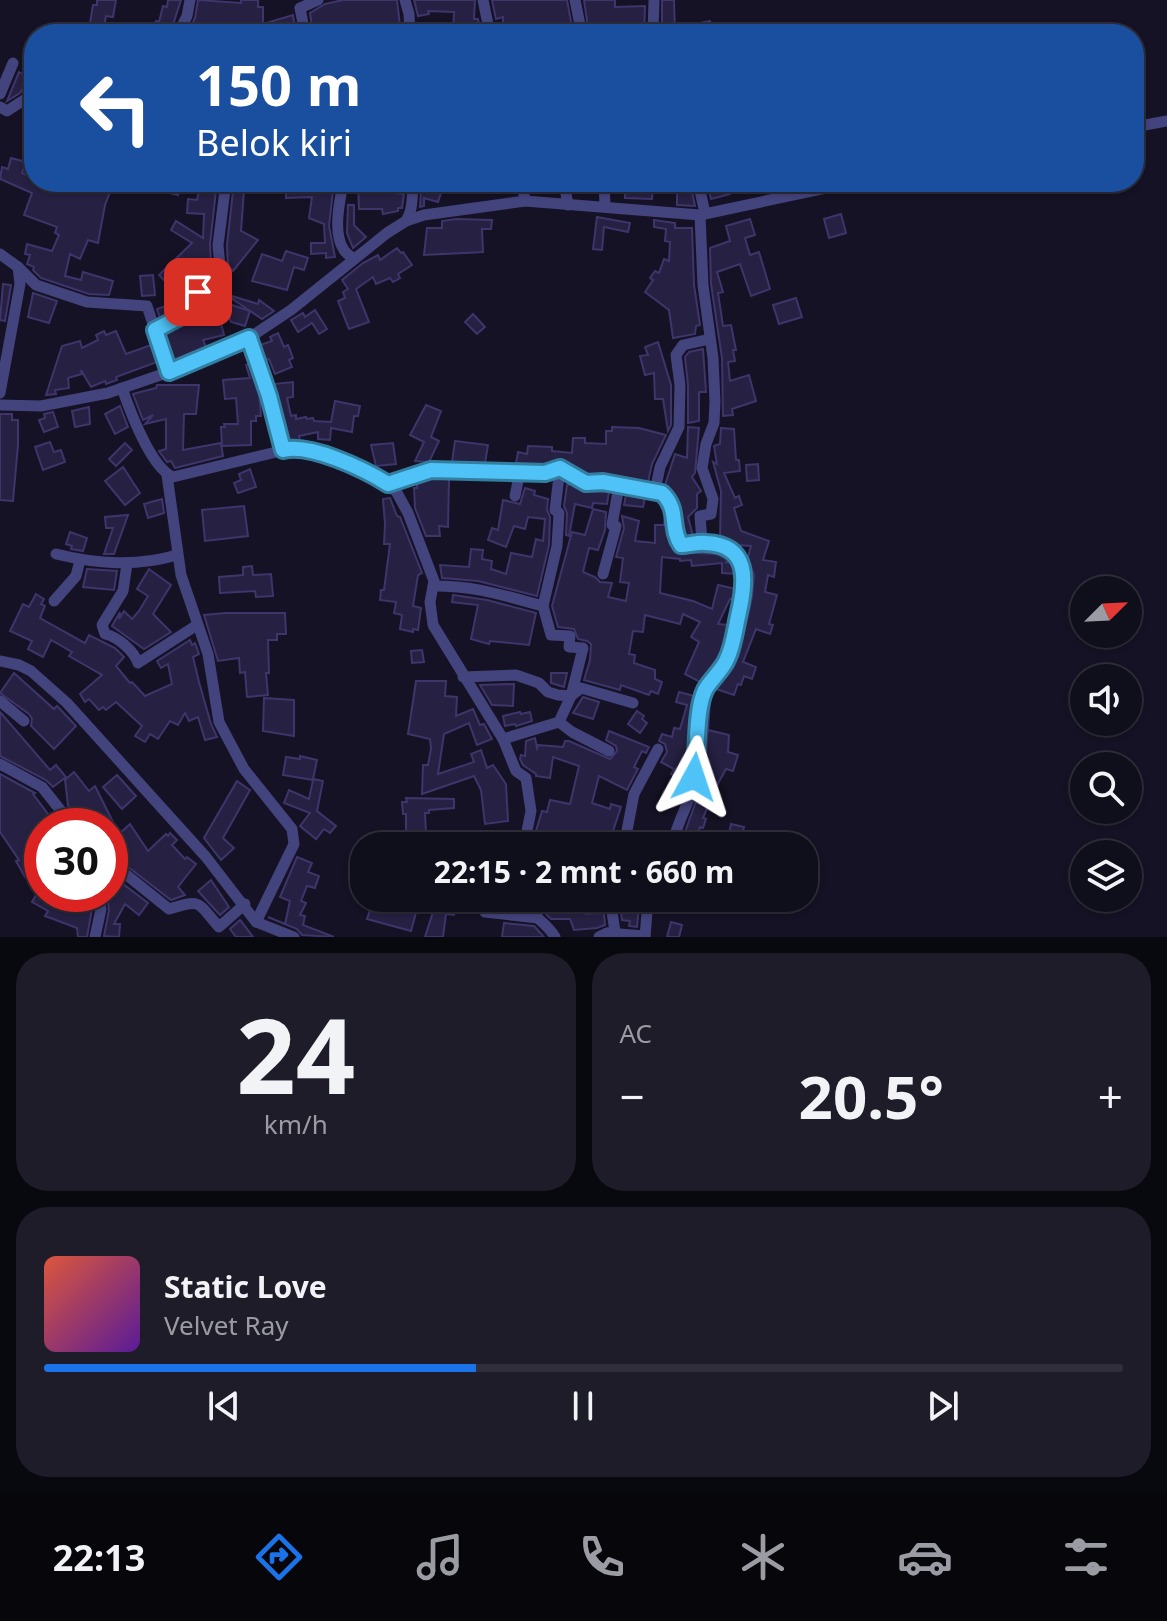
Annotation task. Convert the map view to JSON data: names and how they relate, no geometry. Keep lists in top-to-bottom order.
{
  "north": "top right",
  "page": {
    "turn": ["150 m", "Belok kiri"],
    "limit": "30",
    "trip": "22:15 · 2 mnt · 660 m",
    "tile": [
      ["24", "km/h"],
      "AC"
    ],
    "heat": ["−", "20.5°", "+"],
    "song": ["Static Love", "Velvet Ray"],
    "tabs": "22:13"
  }
}
